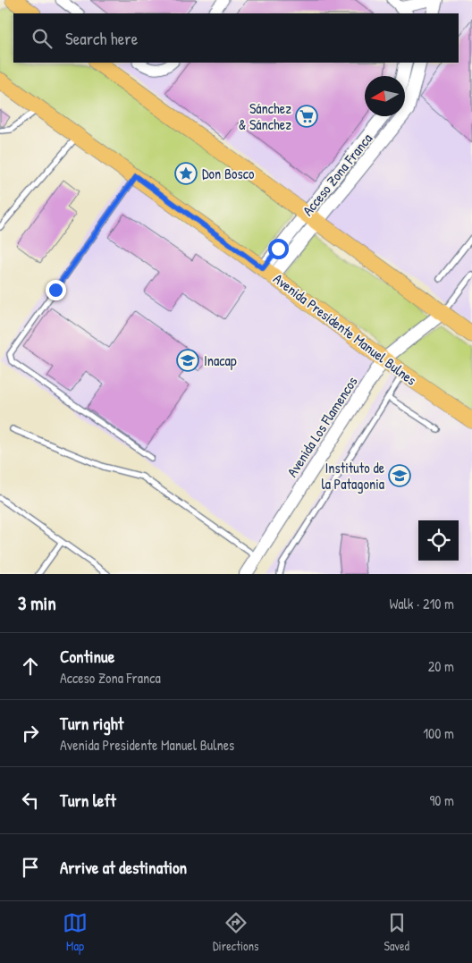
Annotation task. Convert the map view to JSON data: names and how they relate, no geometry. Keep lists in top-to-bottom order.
{
  "streets": {
    "main road": ["Avenida Presidente Manuel Bulnes"],
    "street": ["Acceso Zona Franca", "Avenida Los Flamencos"]
  },
  "crossings": [
    ["Acceso Zona Franca", "Avenida Presidente Manuel Bulnes"],
    ["Avenida Presidente Manuel Bulnes", "Avenida Los Flamencos"]
  ],
  "places": {
    "supermarket": ["Sánchez & Sánchez"],
    "place": ["Don Bosco"],
    "school or university": ["Inacap", "Instituto de la Patagonia"]
  },
  "north": "left",
  "page": {
    "search": "Search here",
    "heading": ["3 min", "Walk · 210 m"],
    "list": [
      ["Continue", "Acceso Zona Franca", "20 m"],
      ["Turn right", "Avenida Presidente Manuel Bulnes", "100 m"],
      ["Turn left", "90 m"],
      "Arrive at destination"
    ],
    "nav": ["Map", "Directions", "Saved"]
  }
}
